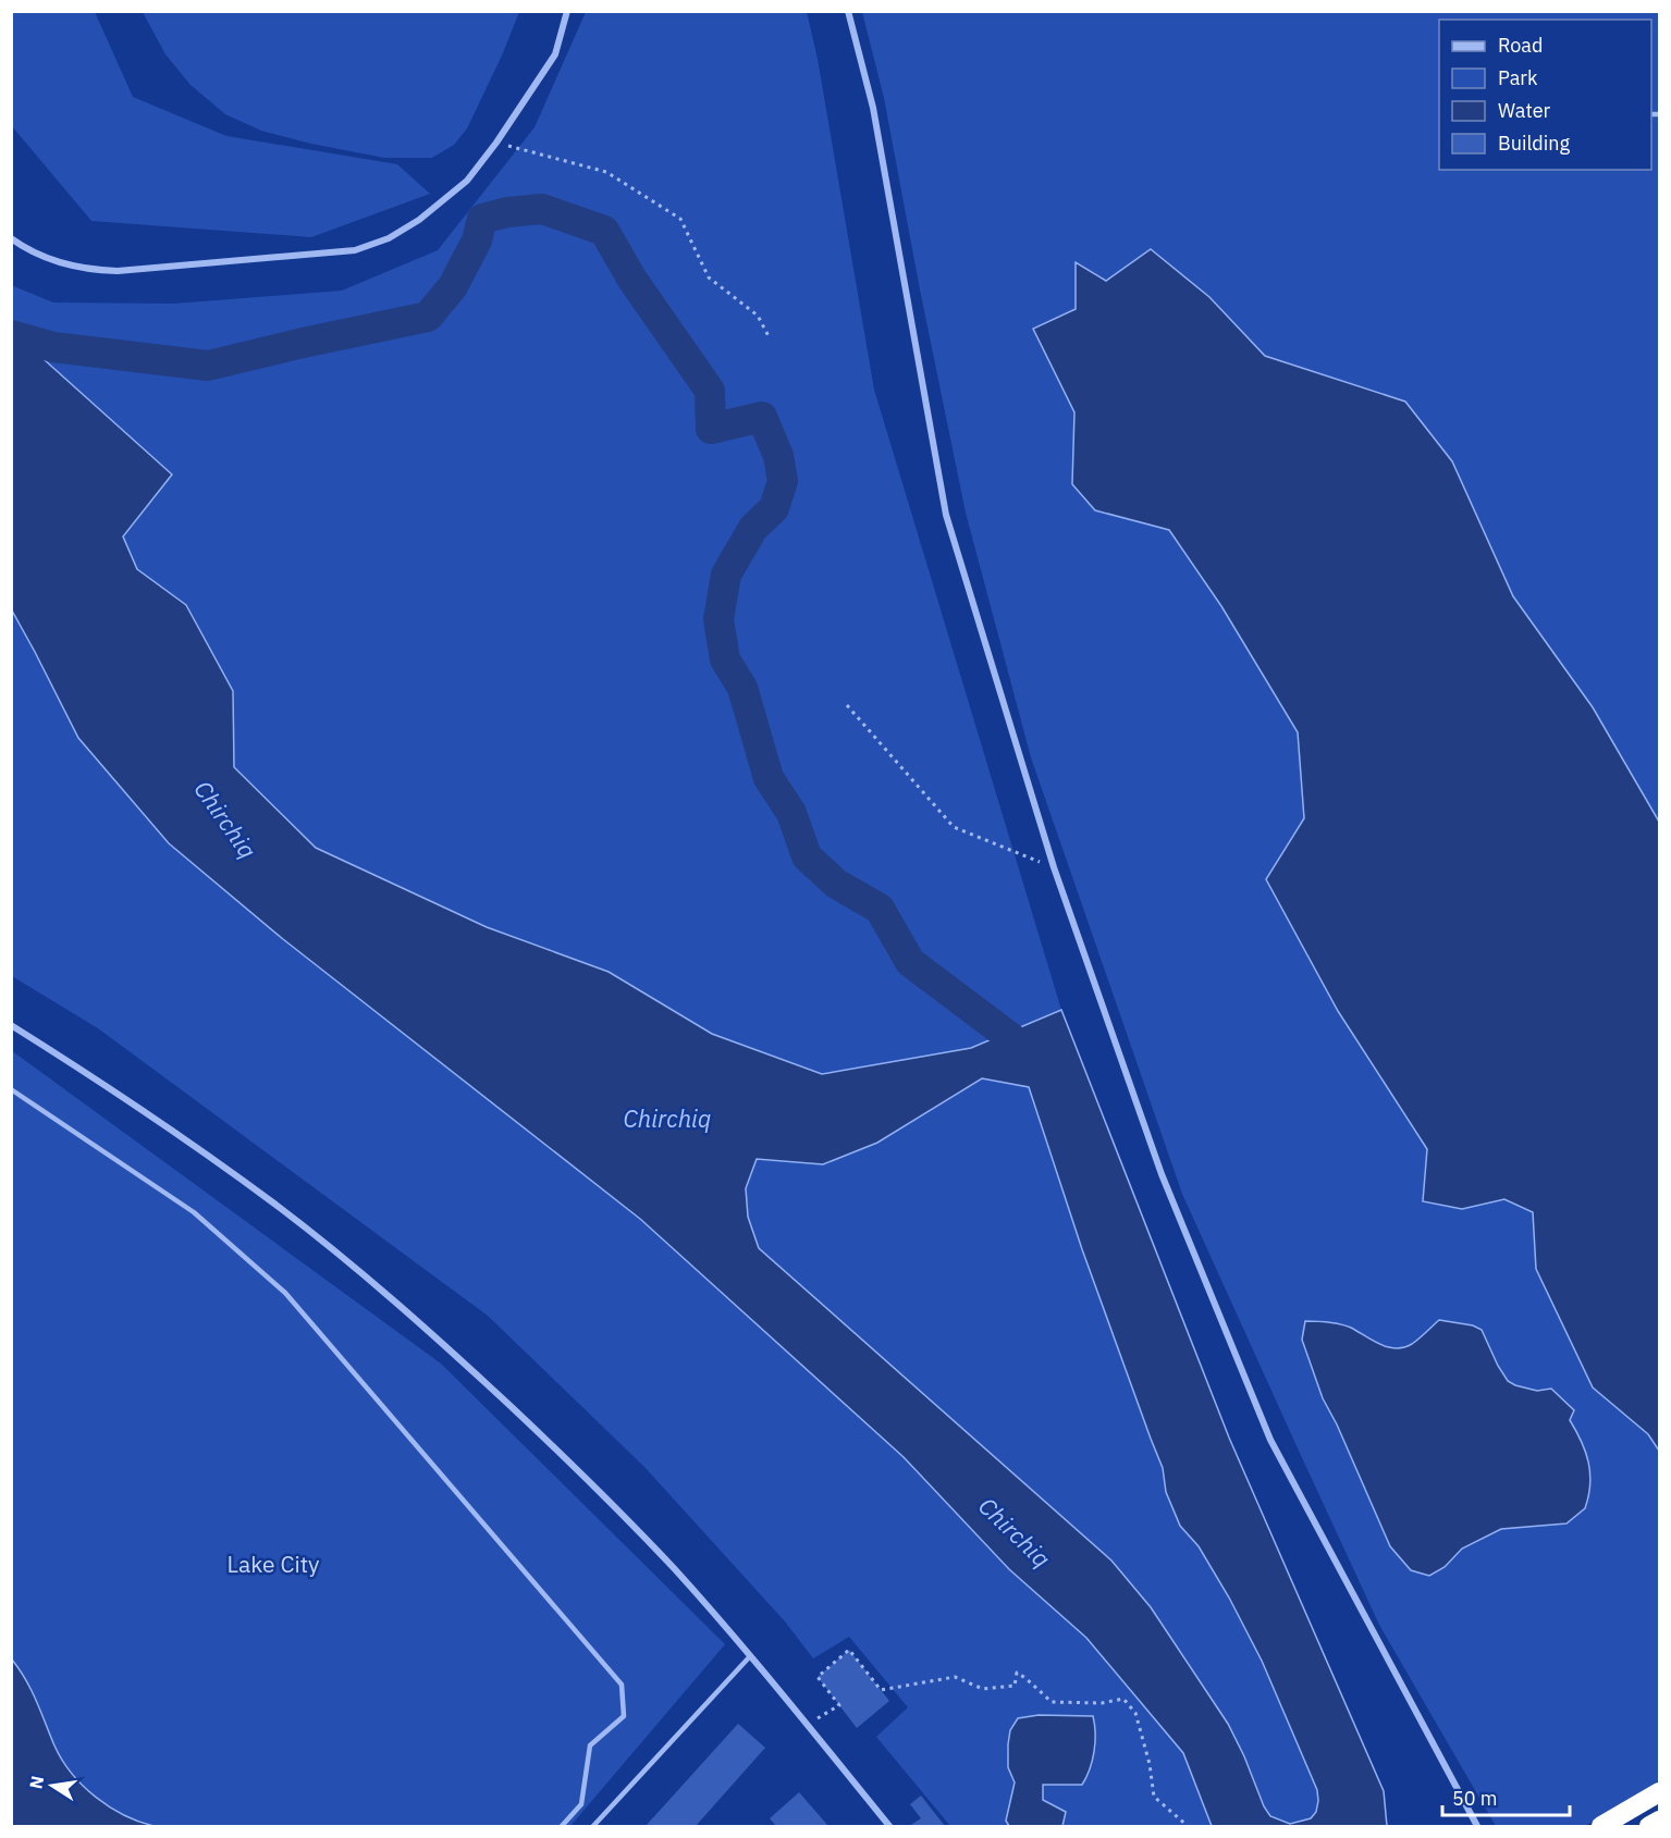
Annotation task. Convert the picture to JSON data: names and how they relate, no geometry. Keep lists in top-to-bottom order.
{
  "water": ["Chirchiq"],
  "parks": ["Lake City"],
  "legend": [
    "Road",
    "Park",
    "Water",
    "Building"
  ],
  "scale_bar": "50 m",
  "north": "left"
}
